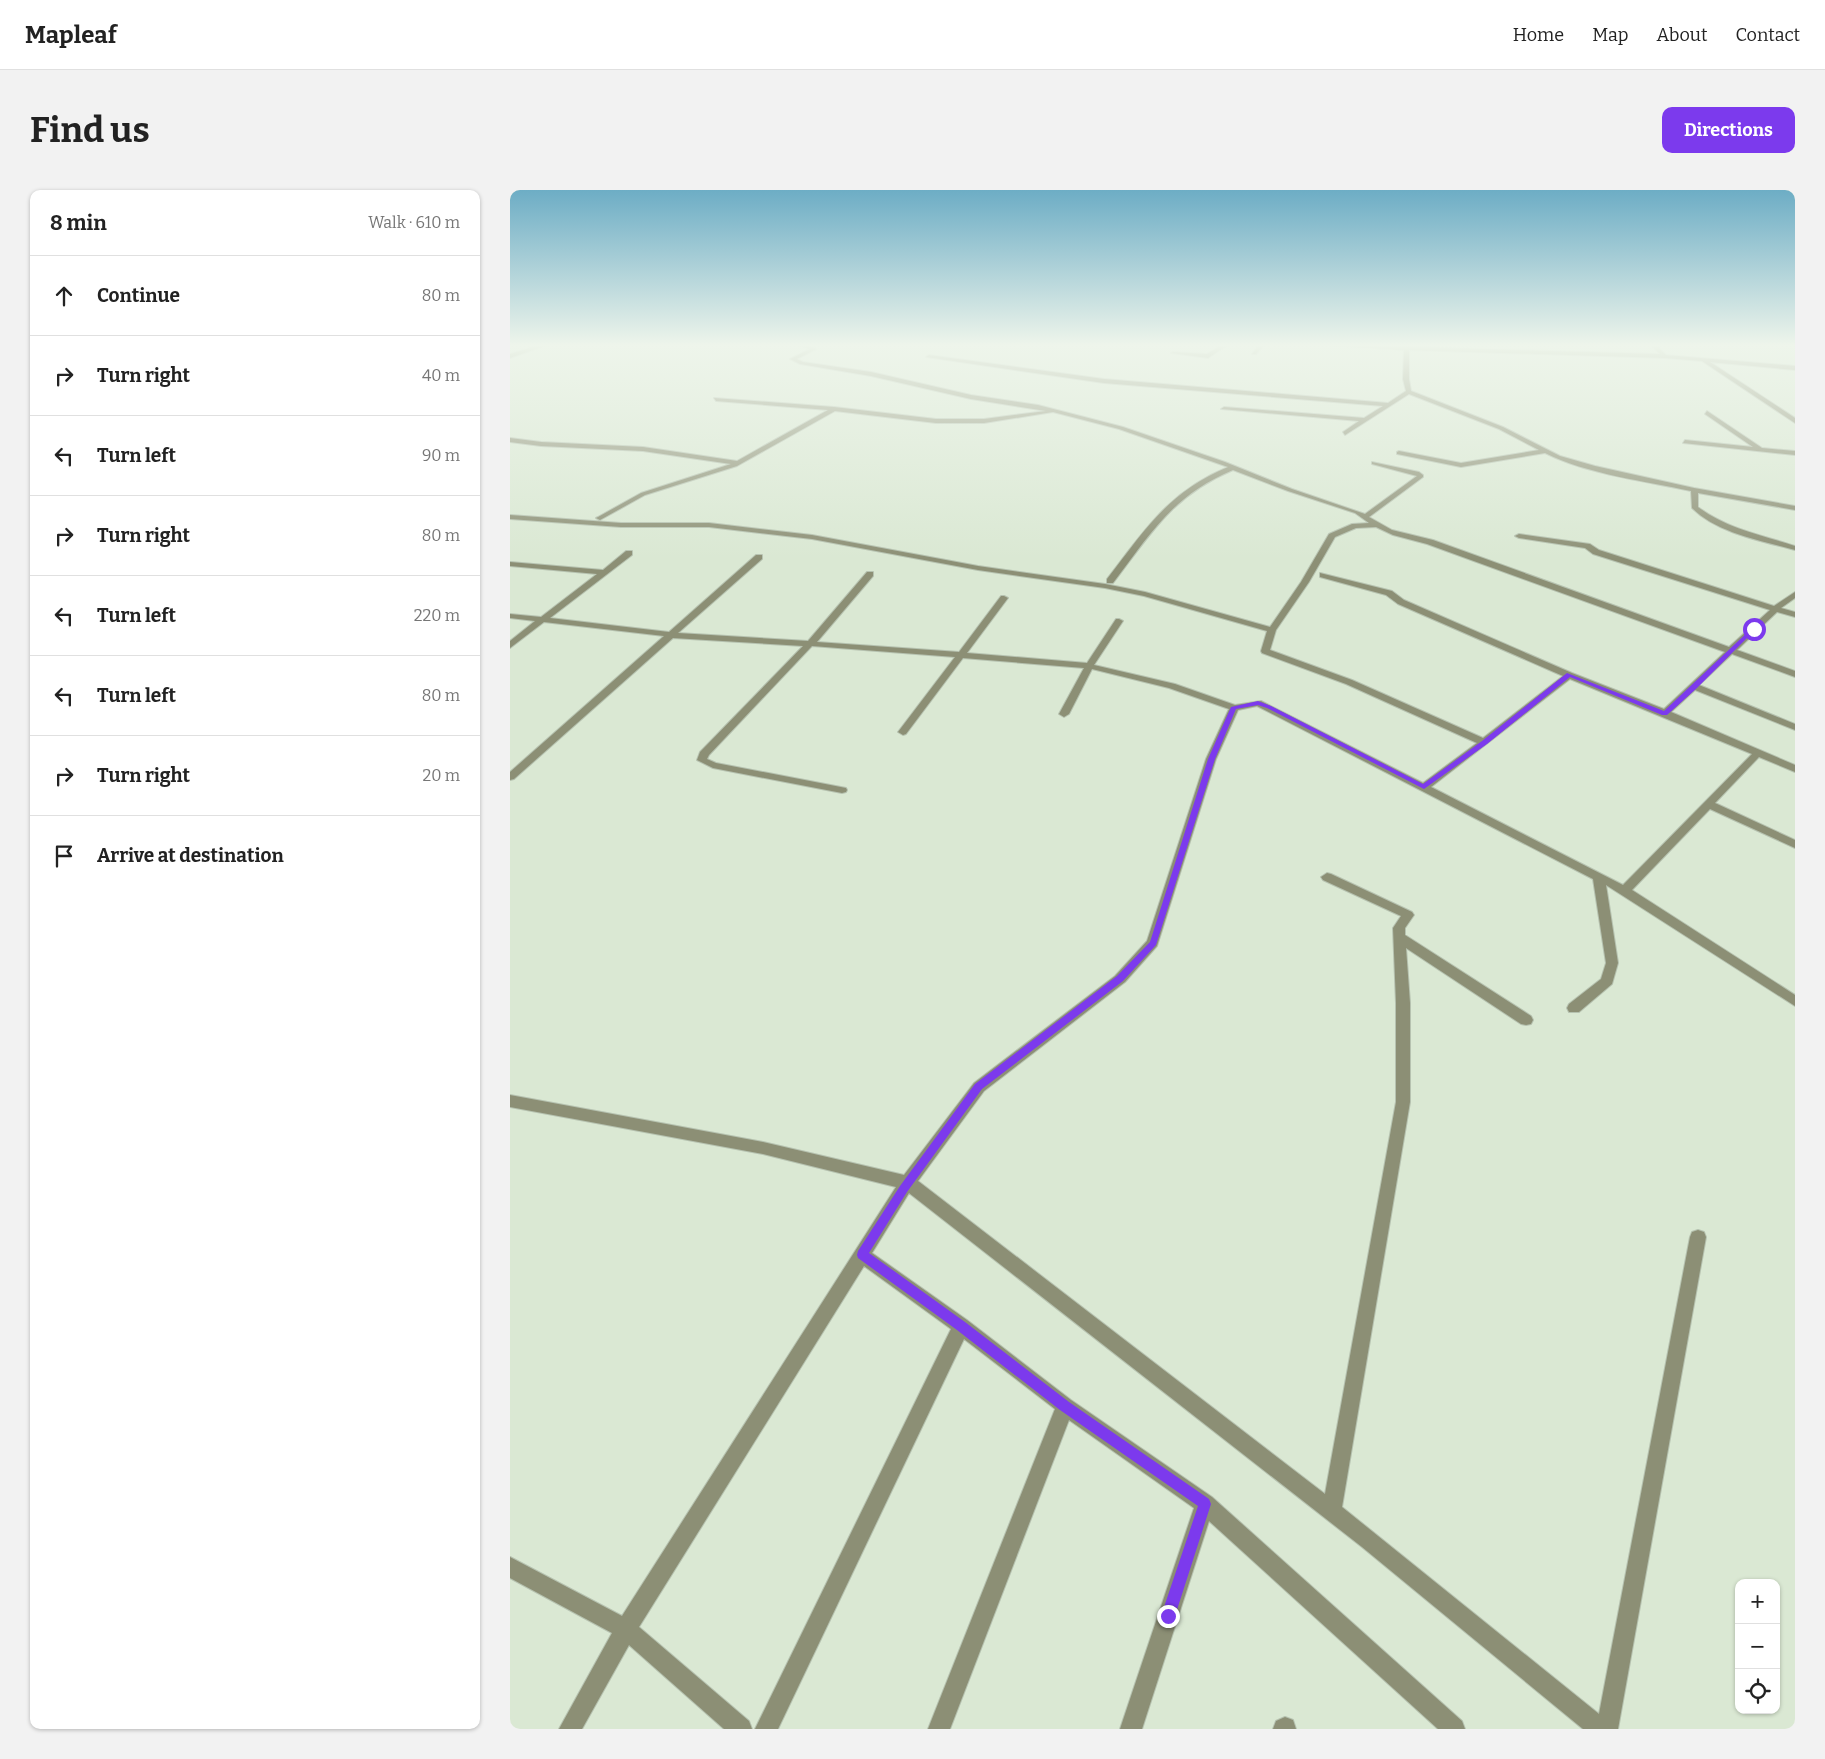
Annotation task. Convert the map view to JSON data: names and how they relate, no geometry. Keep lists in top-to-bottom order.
{
  "page": {
    "header": "Mapleaf",
    "nav": [
      "Home",
      "Map",
      "About",
      "Contact"
    ],
    "buttons": "Directions",
    "title": "Find us",
    "heading": ["8 min", "Walk · 610 m"],
    "list": [
      ["Continue", "80 m"],
      ["Turn right", "40 m"],
      ["Turn left", "90 m"],
      ["Turn right", "80 m"],
      ["Turn left", "220 m"],
      ["Turn left", "80 m"],
      ["Turn right", "20 m"],
      "Arrive at destination"
    ],
    "map_buttons": ["+", "−"]
  }
}
